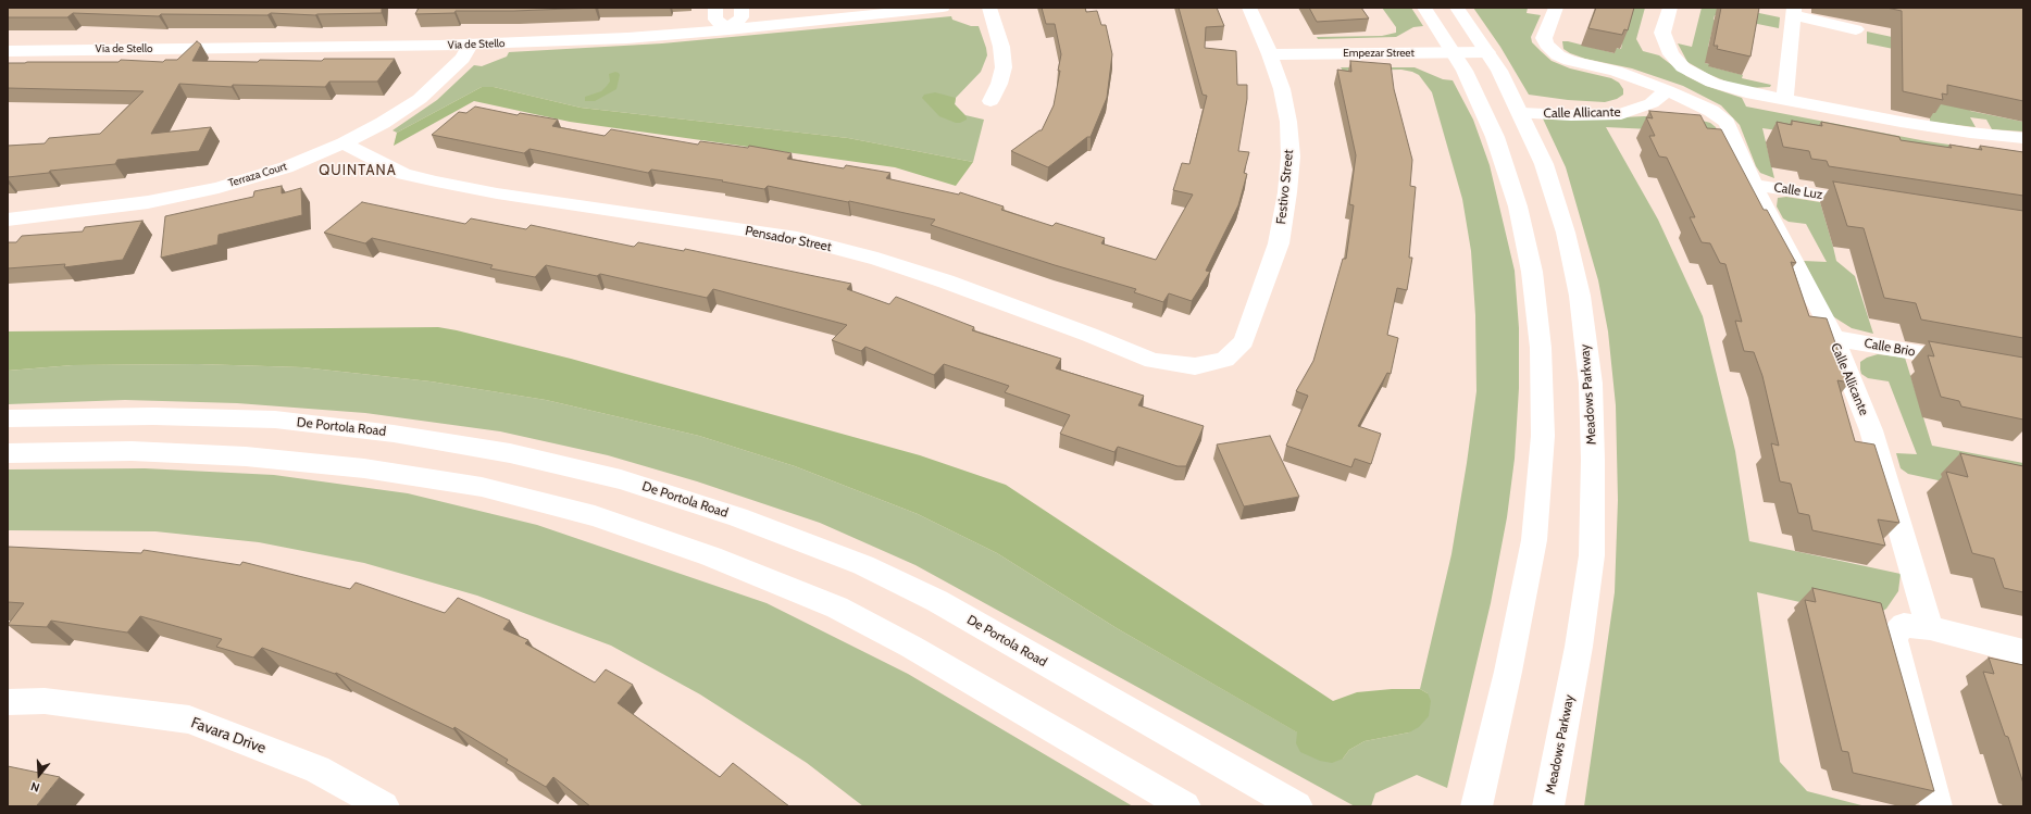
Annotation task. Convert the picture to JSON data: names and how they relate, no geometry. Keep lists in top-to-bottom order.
{
  "streets": {
    "main road": [
      "Via de Stello",
      "Empezar Street",
      "Calle Allicante",
      "Terraza Court",
      "Festivo Street",
      "Calle Luz",
      "Pensador Street",
      "Calle Brio",
      "Meadows Parkway",
      "De Portola Road",
      "Favara Drive"
    ]
  },
  "crossings": [
    ["Via de Stello", "Terraza Court"],
    ["Empezar Street", "Festivo Street"],
    ["Empezar Street", "Meadows Parkway"],
    ["Calle Allicante", "Calle Luz"],
    ["Calle Allicante", "Calle Brio"],
    ["Calle Allicante", "Meadows Parkway"],
    ["Terraza Court", "Pensador Street"],
    ["Festivo Street", "Pensador Street"]
  ],
  "districts": ["QUINTANA"],
  "north": "bottom"
}
